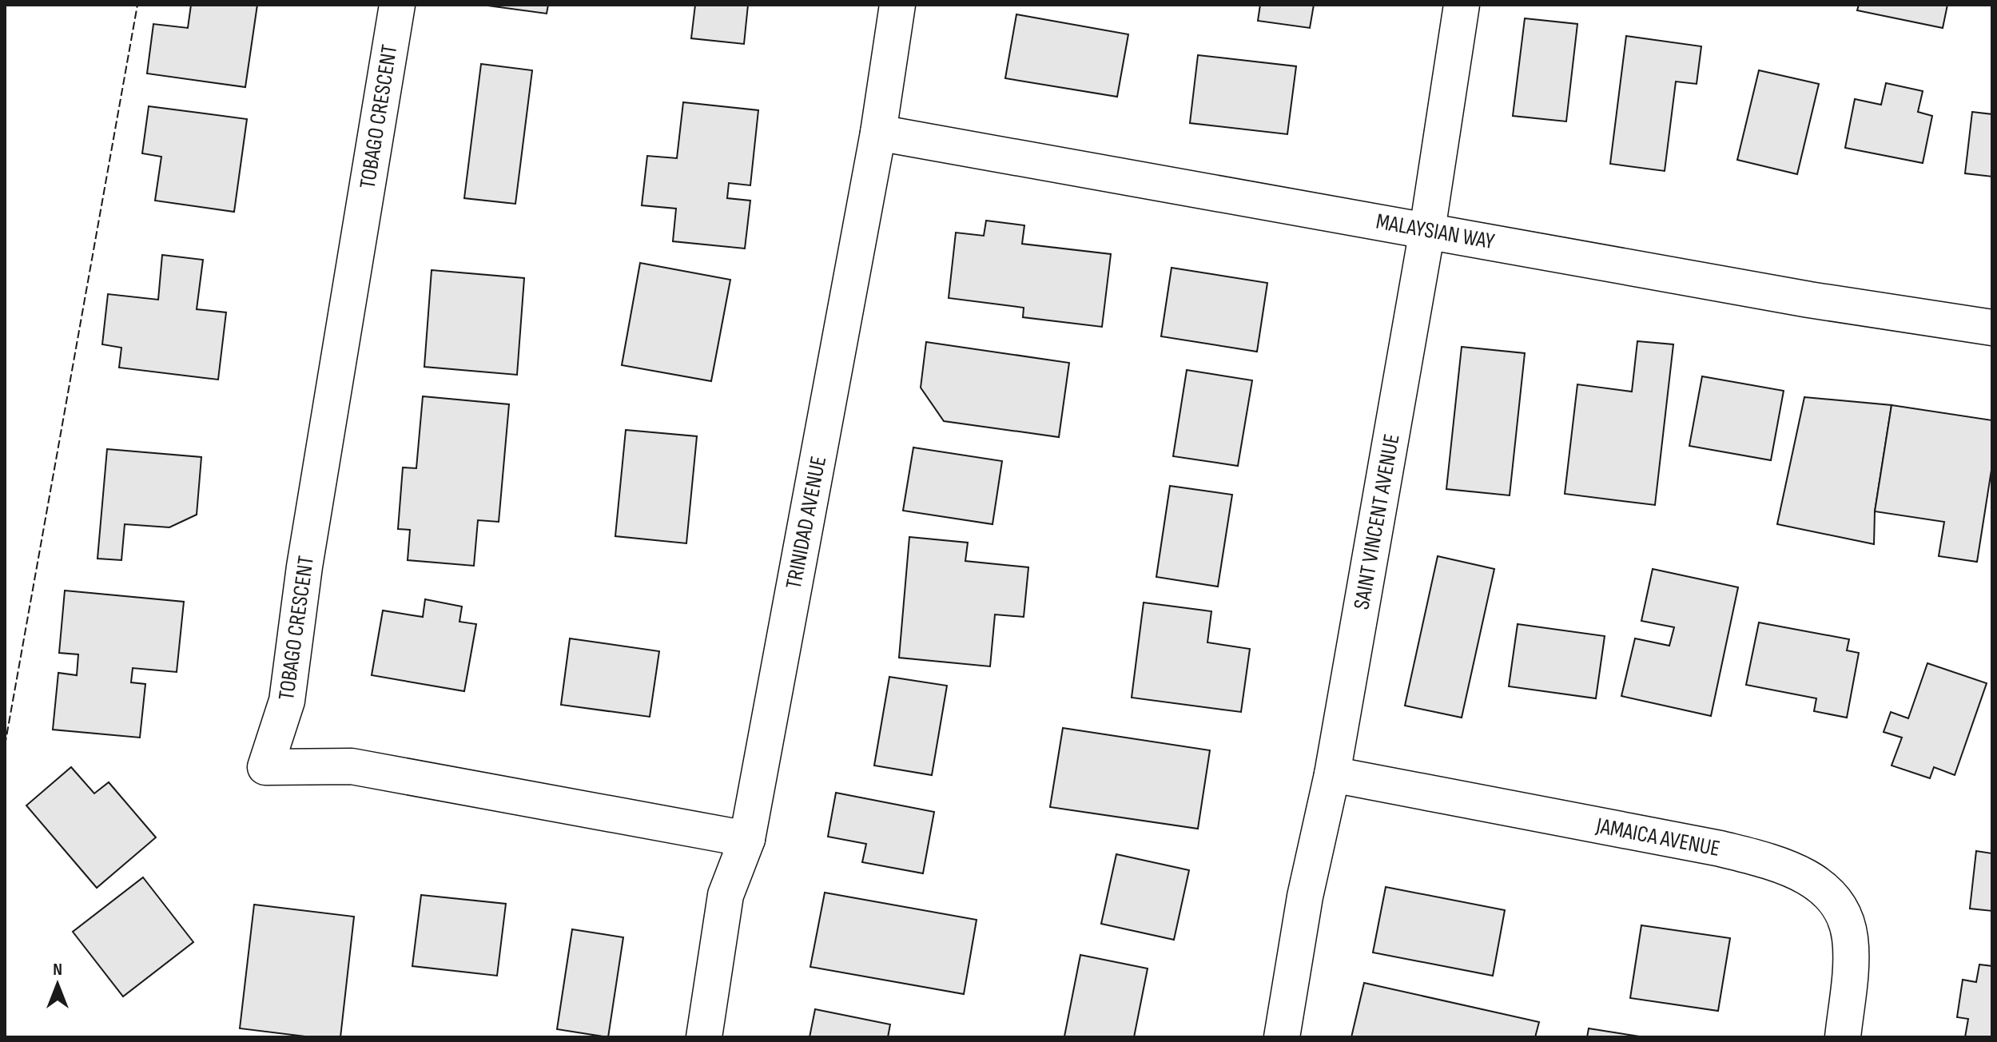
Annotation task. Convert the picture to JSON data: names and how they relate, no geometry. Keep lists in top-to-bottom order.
{
  "streets": {
    "street": [
      "TOBAGO CRESCENT",
      "MALAYSIAN WAY",
      "SAINT VINCENT AVENUE",
      "TRINIDAD AVENUE",
      "JAMAICA AVENUE"
    ]
  },
  "crossings": [
    ["TOBAGO CRESCENT", "TRINIDAD AVENUE"],
    ["MALAYSIAN WAY", "SAINT VINCENT AVENUE"],
    ["MALAYSIAN WAY", "TRINIDAD AVENUE"],
    ["SAINT VINCENT AVENUE", "JAMAICA AVENUE"]
  ],
  "north": "top"
}
